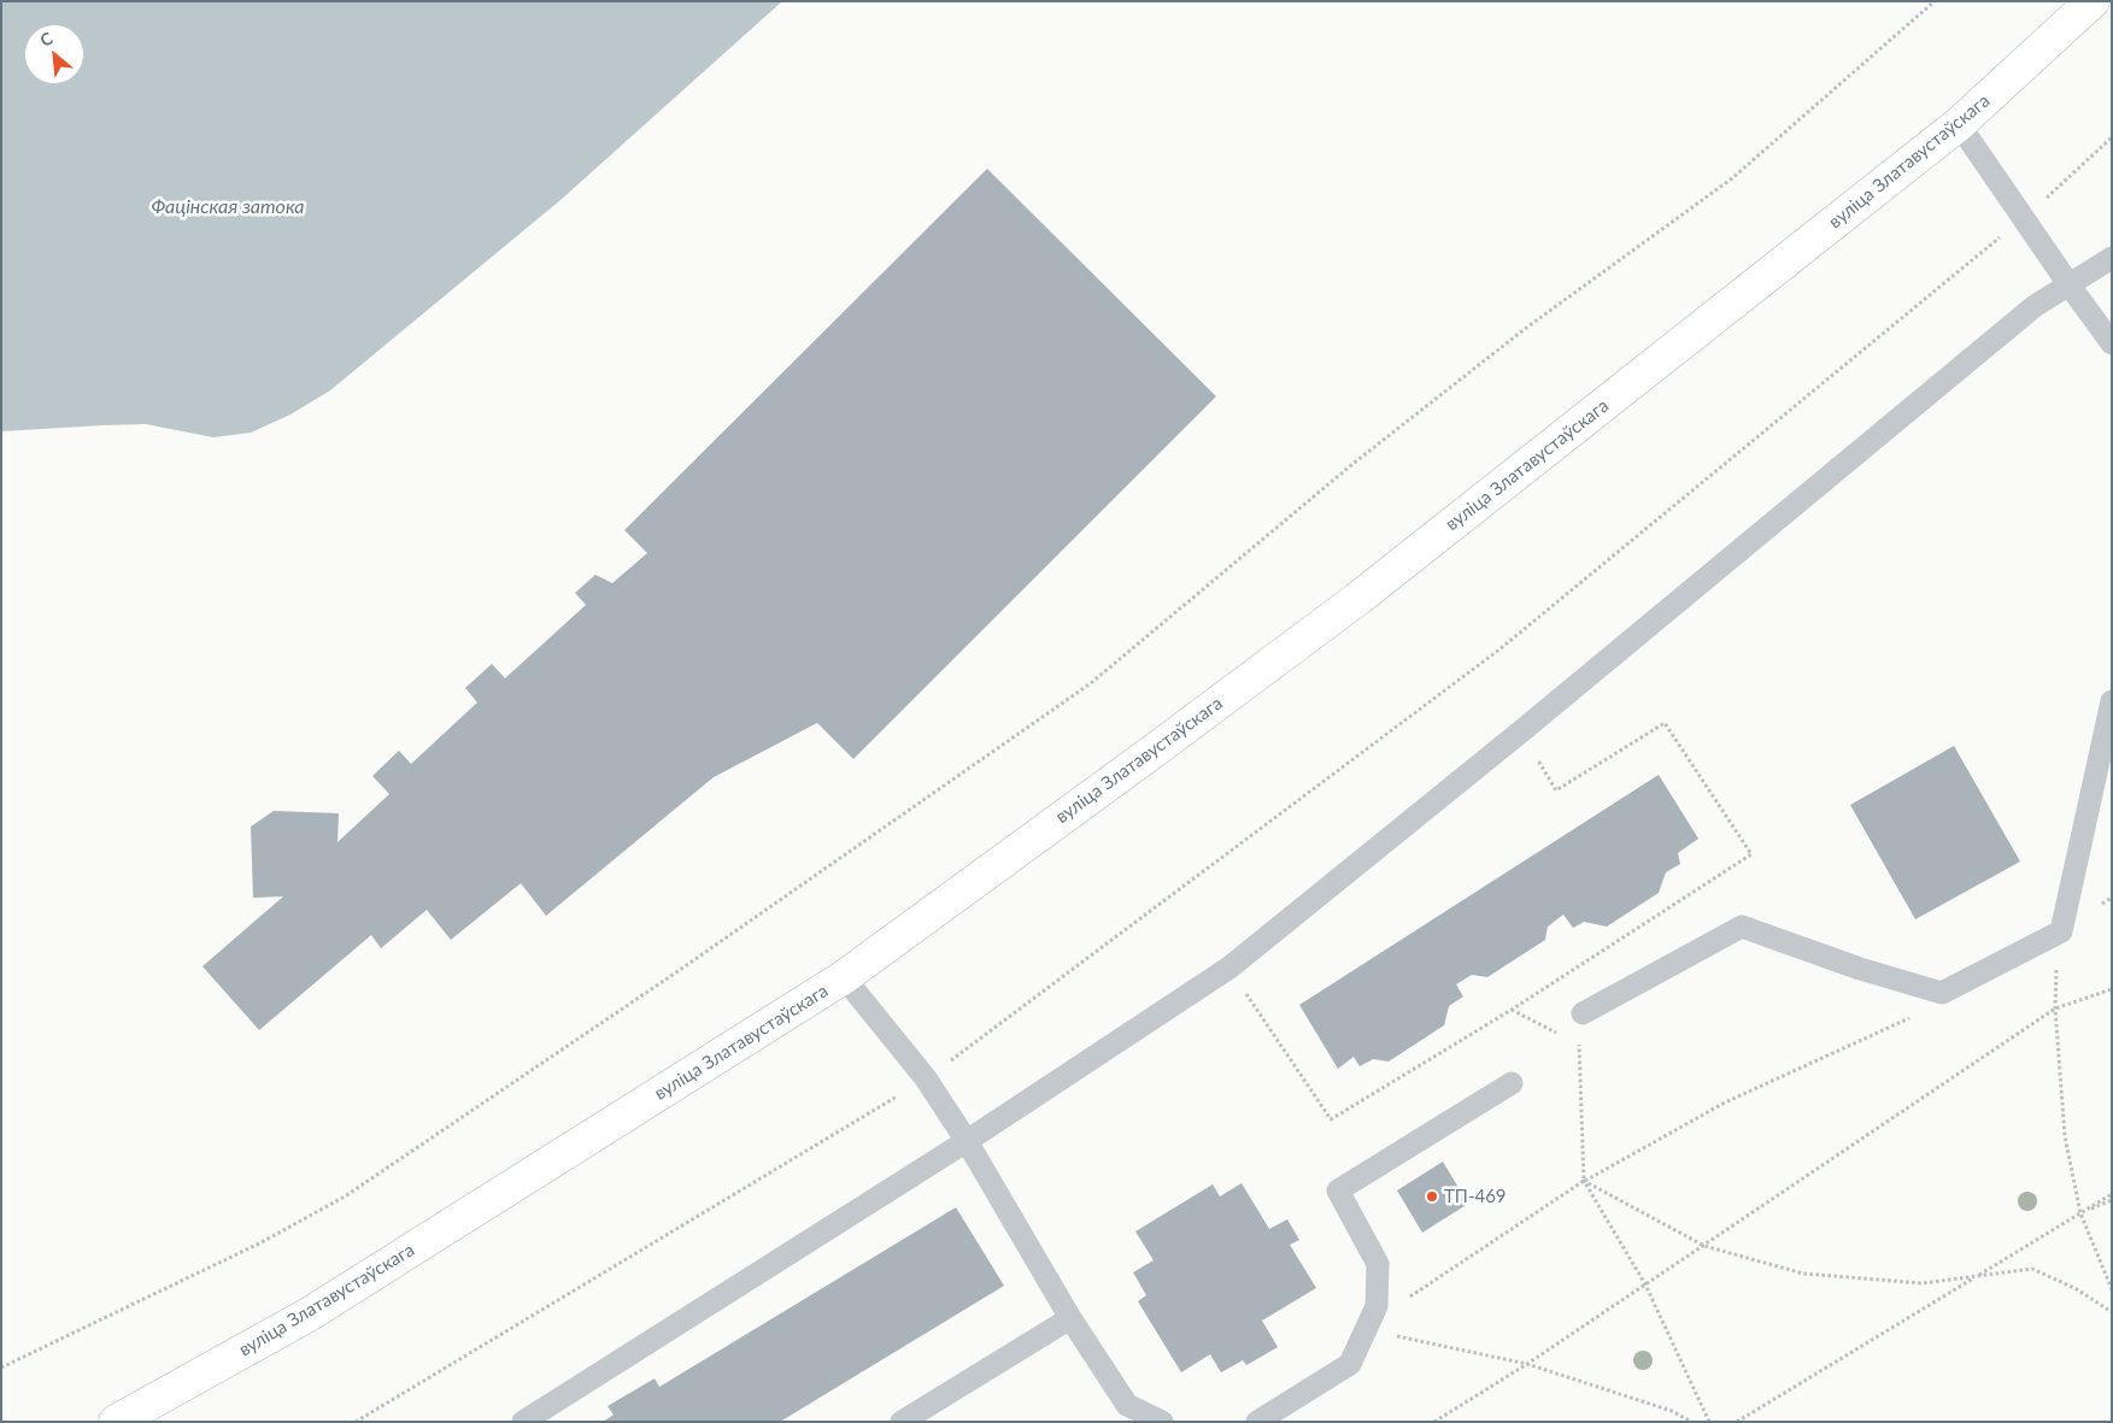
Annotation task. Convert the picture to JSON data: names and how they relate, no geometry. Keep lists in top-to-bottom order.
{
  "streets": {
    "street": ["вуліца Златавустаўскага"]
  },
  "water": ["Фацінская затока"],
  "places": ["ТП-469"],
  "north": "top left"
}
